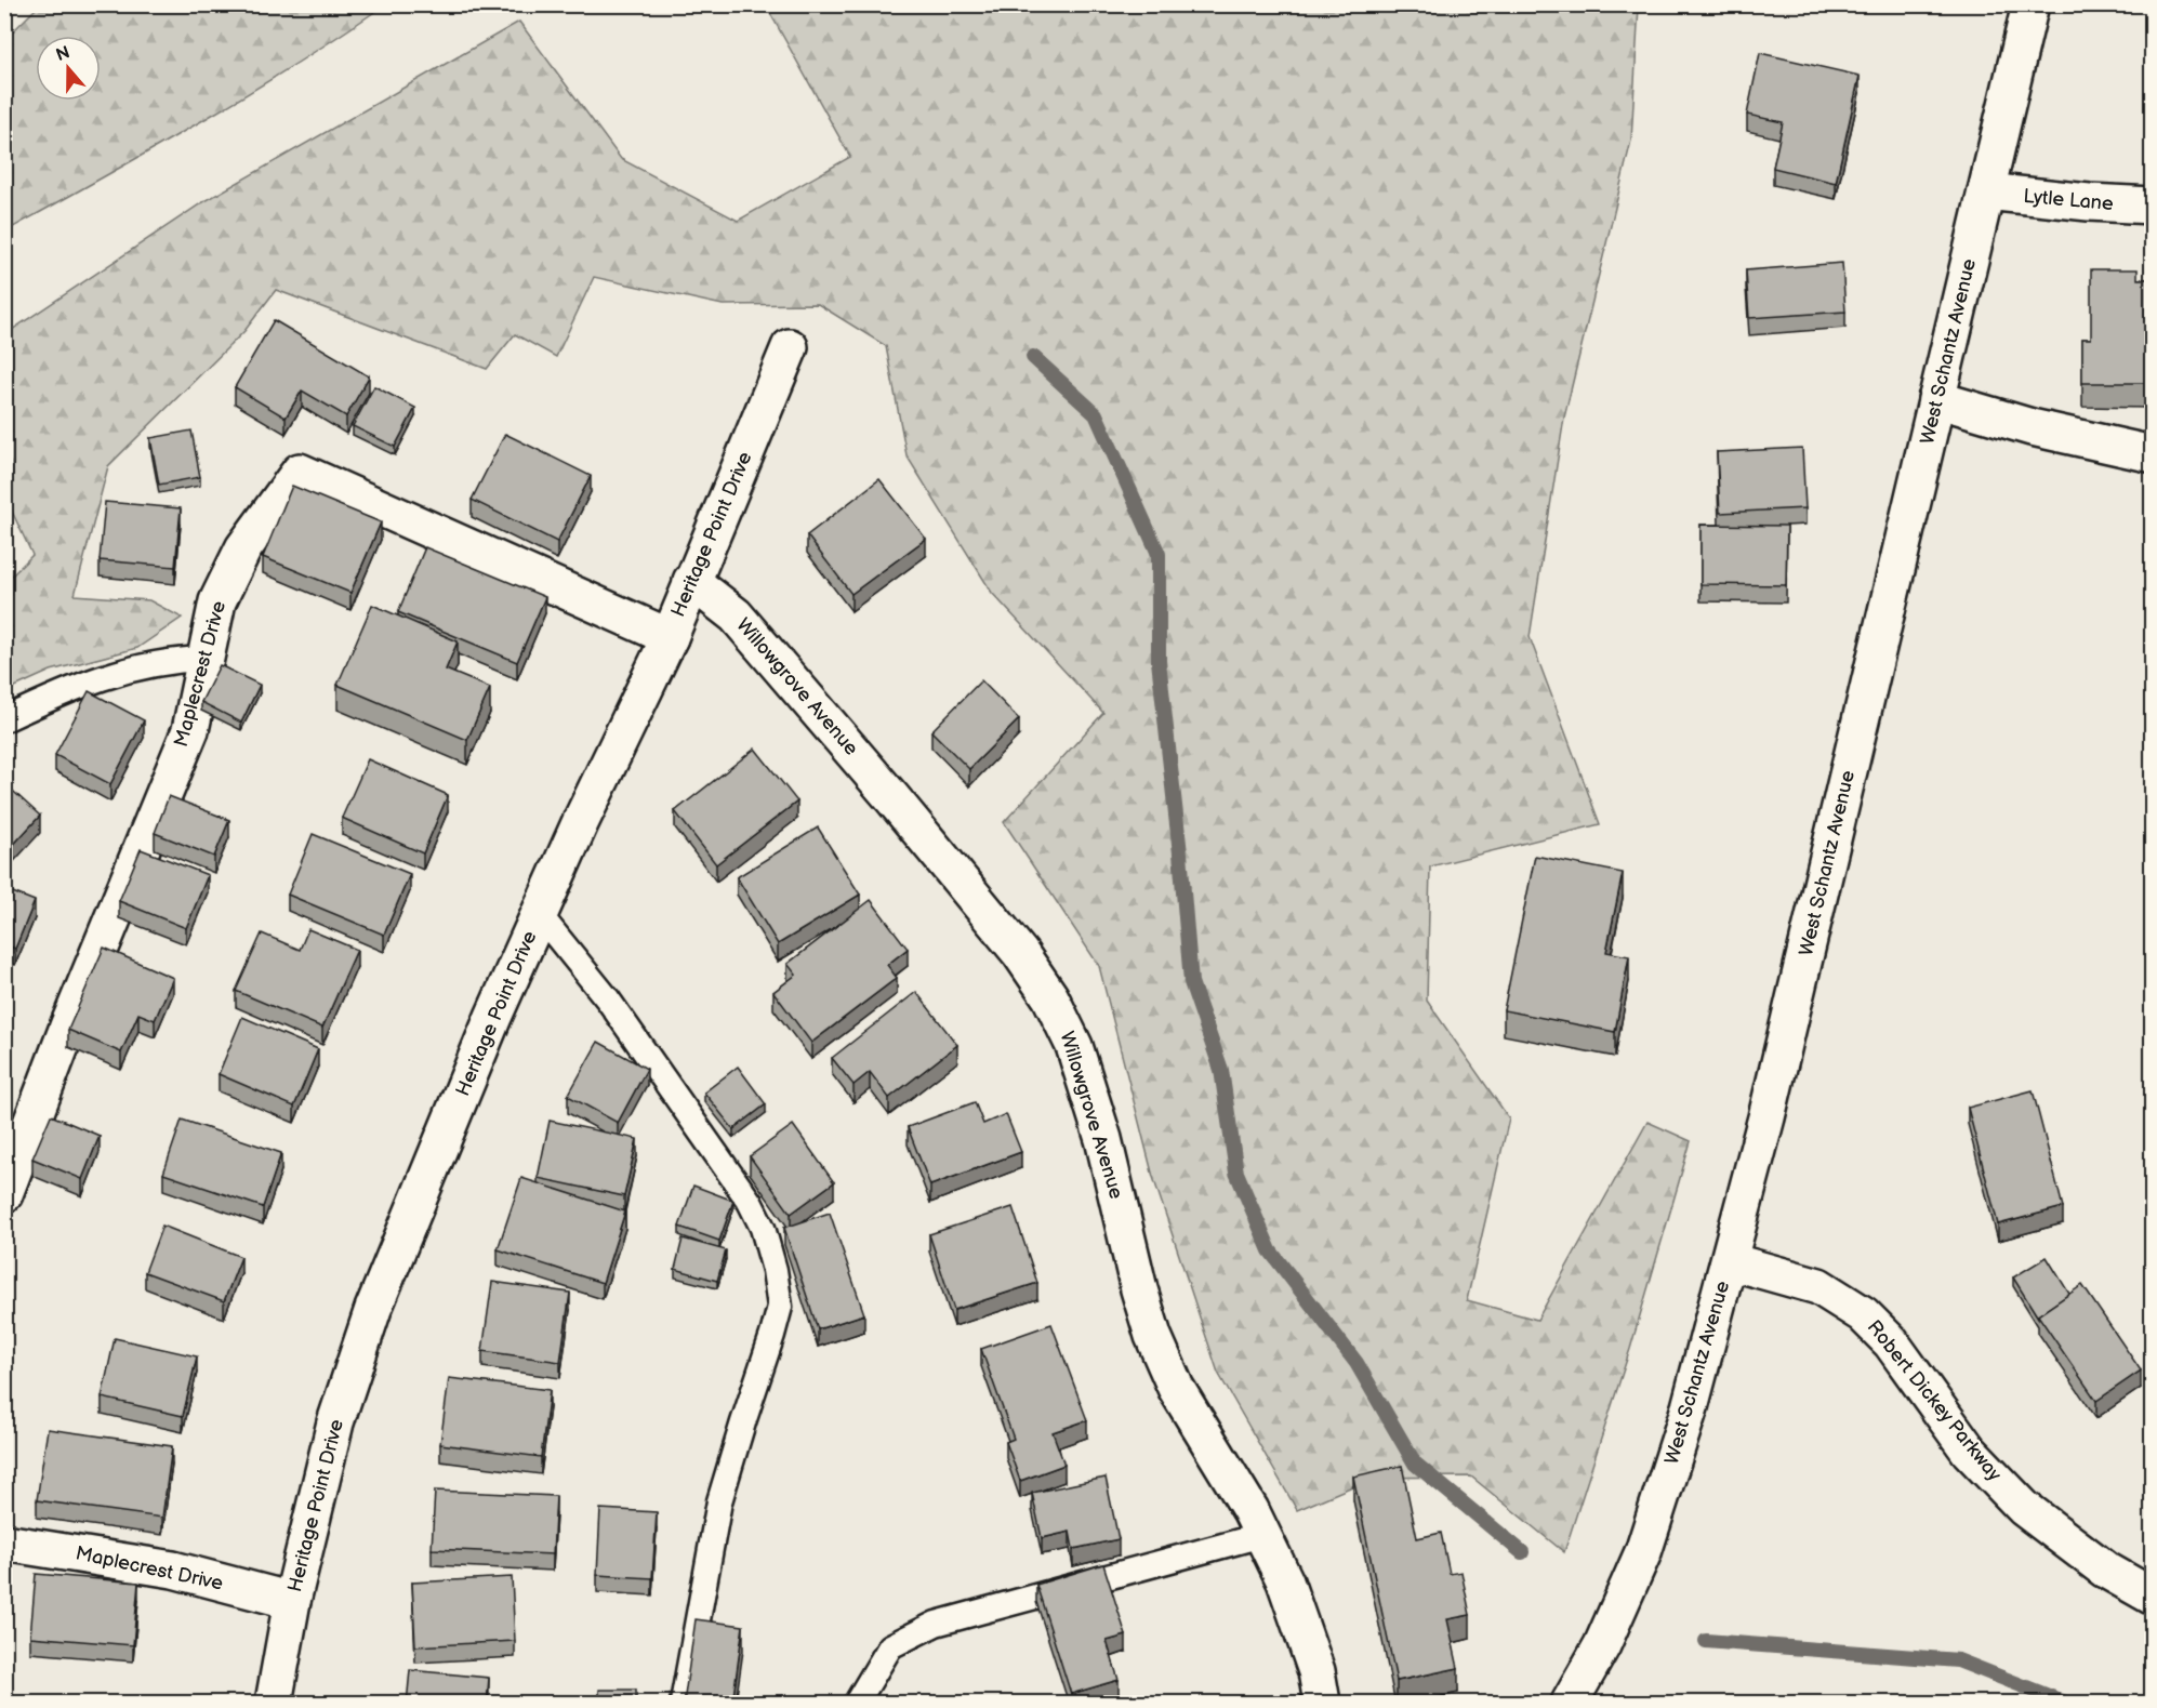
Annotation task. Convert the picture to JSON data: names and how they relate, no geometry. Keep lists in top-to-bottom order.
{
  "streets": {
    "street": [
      "Lytle Lane",
      "West Schantz Avenue",
      "Heritage Point Drive",
      "Maplecrest Drive",
      "Willowgrove Avenue",
      "Robert Dickey Parkway"
    ]
  },
  "crossings": [
    ["Lytle Lane", "West Schantz Avenue"],
    ["West Schantz Avenue", "Robert Dickey Parkway"],
    ["Heritage Point Drive", "Maplecrest Drive"],
    ["Heritage Point Drive", "Willowgrove Avenue"]
  ],
  "north": "top"
}
